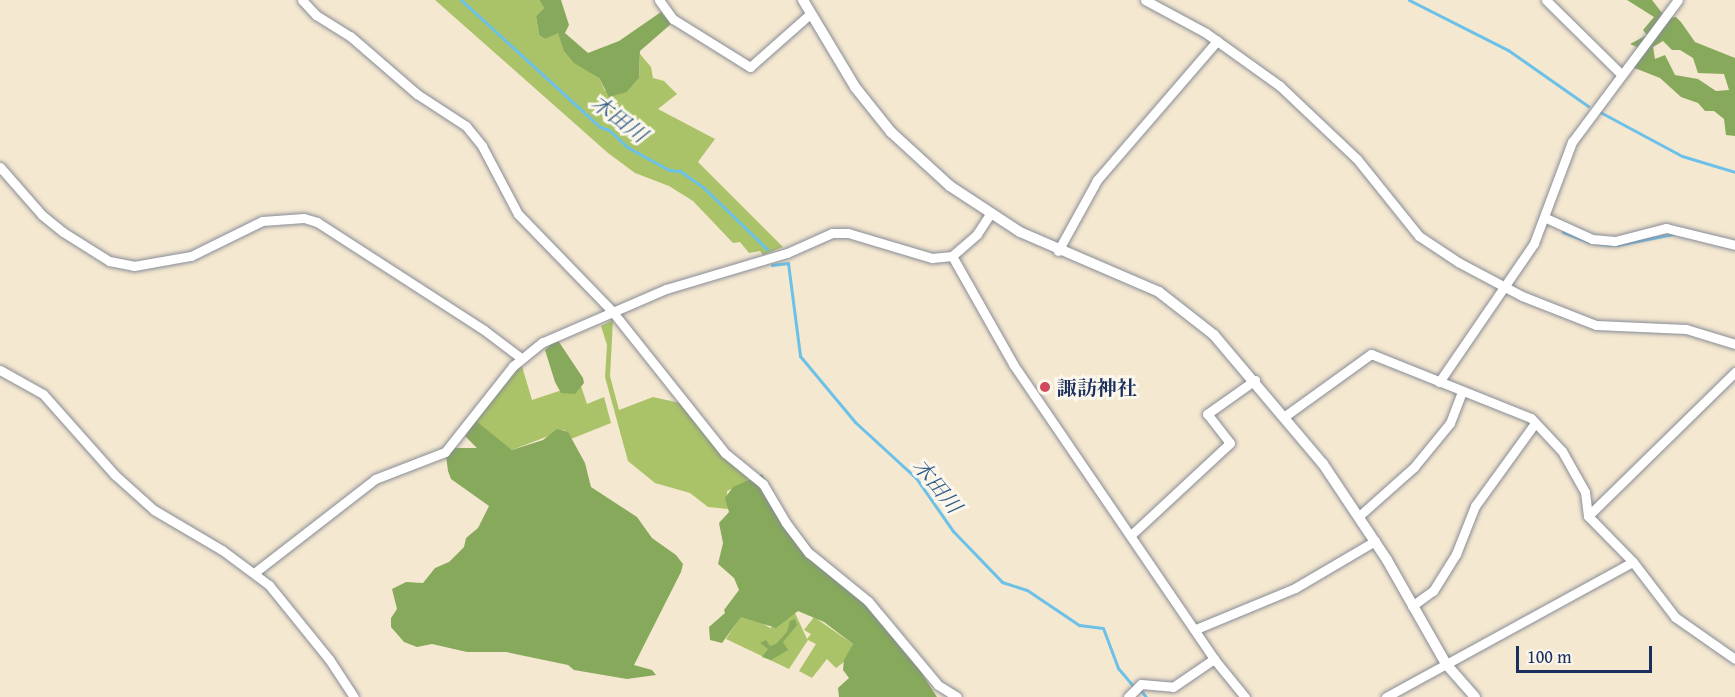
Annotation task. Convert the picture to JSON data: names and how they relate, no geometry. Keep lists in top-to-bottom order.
{
  "water": ["木田川"],
  "places": ["諏訪神社"],
  "scale_bar": "100 m"
}
